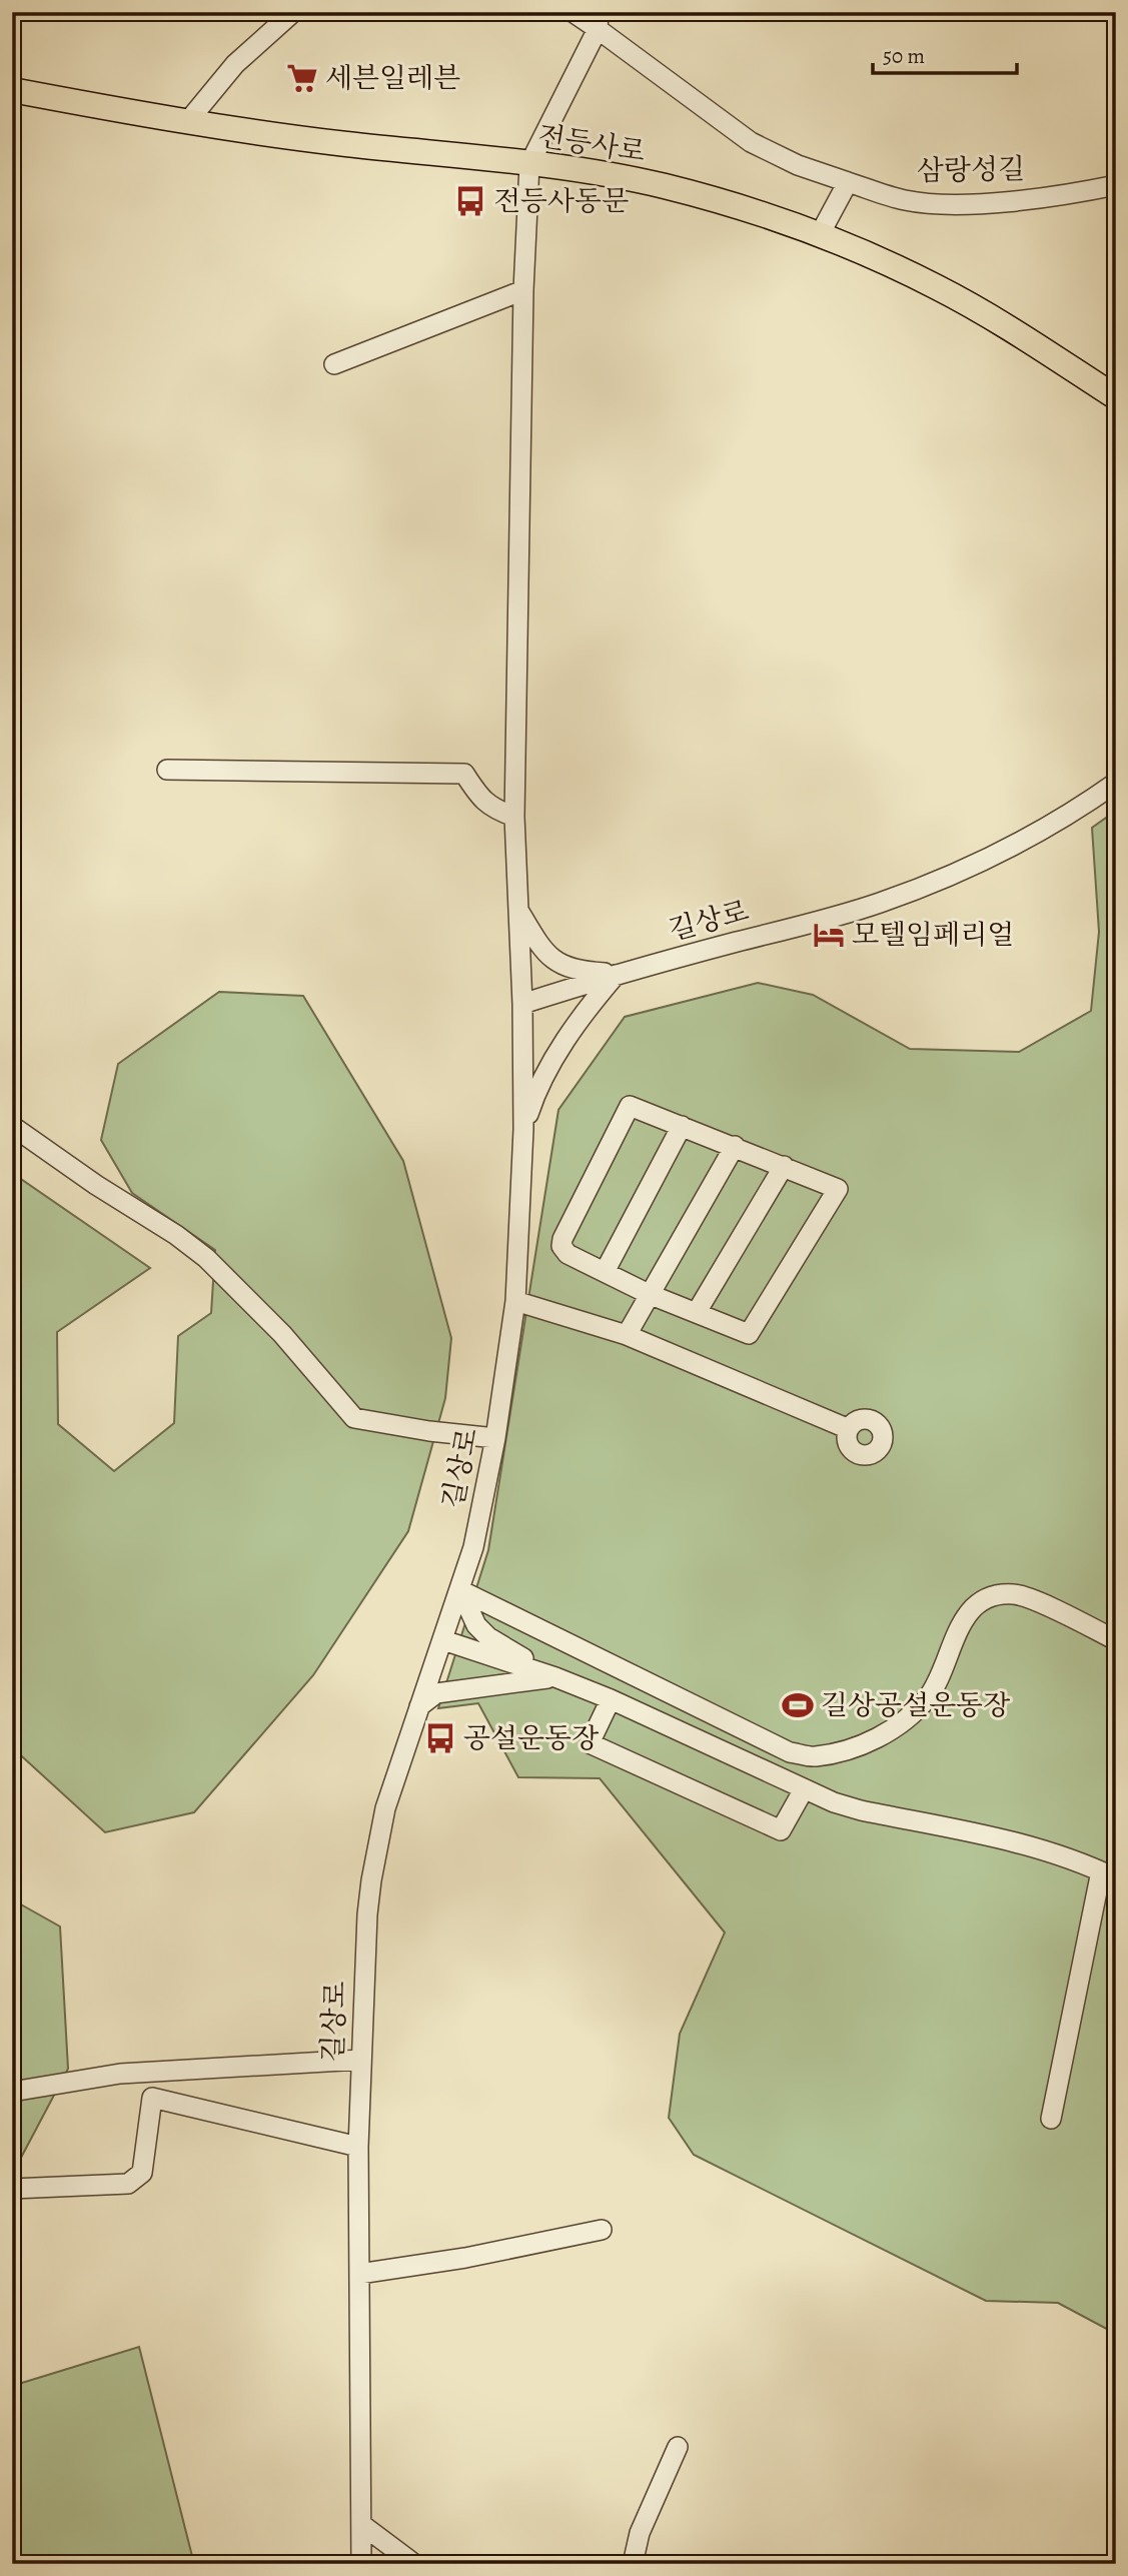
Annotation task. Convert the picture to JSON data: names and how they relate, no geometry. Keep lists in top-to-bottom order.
{
  "streets": {
    "main road": ["전등사로"],
    "street": ["삼랑성길", "길상로"]
  },
  "places": {
    "supermarket": ["세븐일레븐"],
    "bus stop": ["전등사동문", "공설운동장"],
    "hotel": ["모텔임페리얼"],
    "sports": ["길상공설운동장"]
  },
  "scale_bar": "50 m"
}
